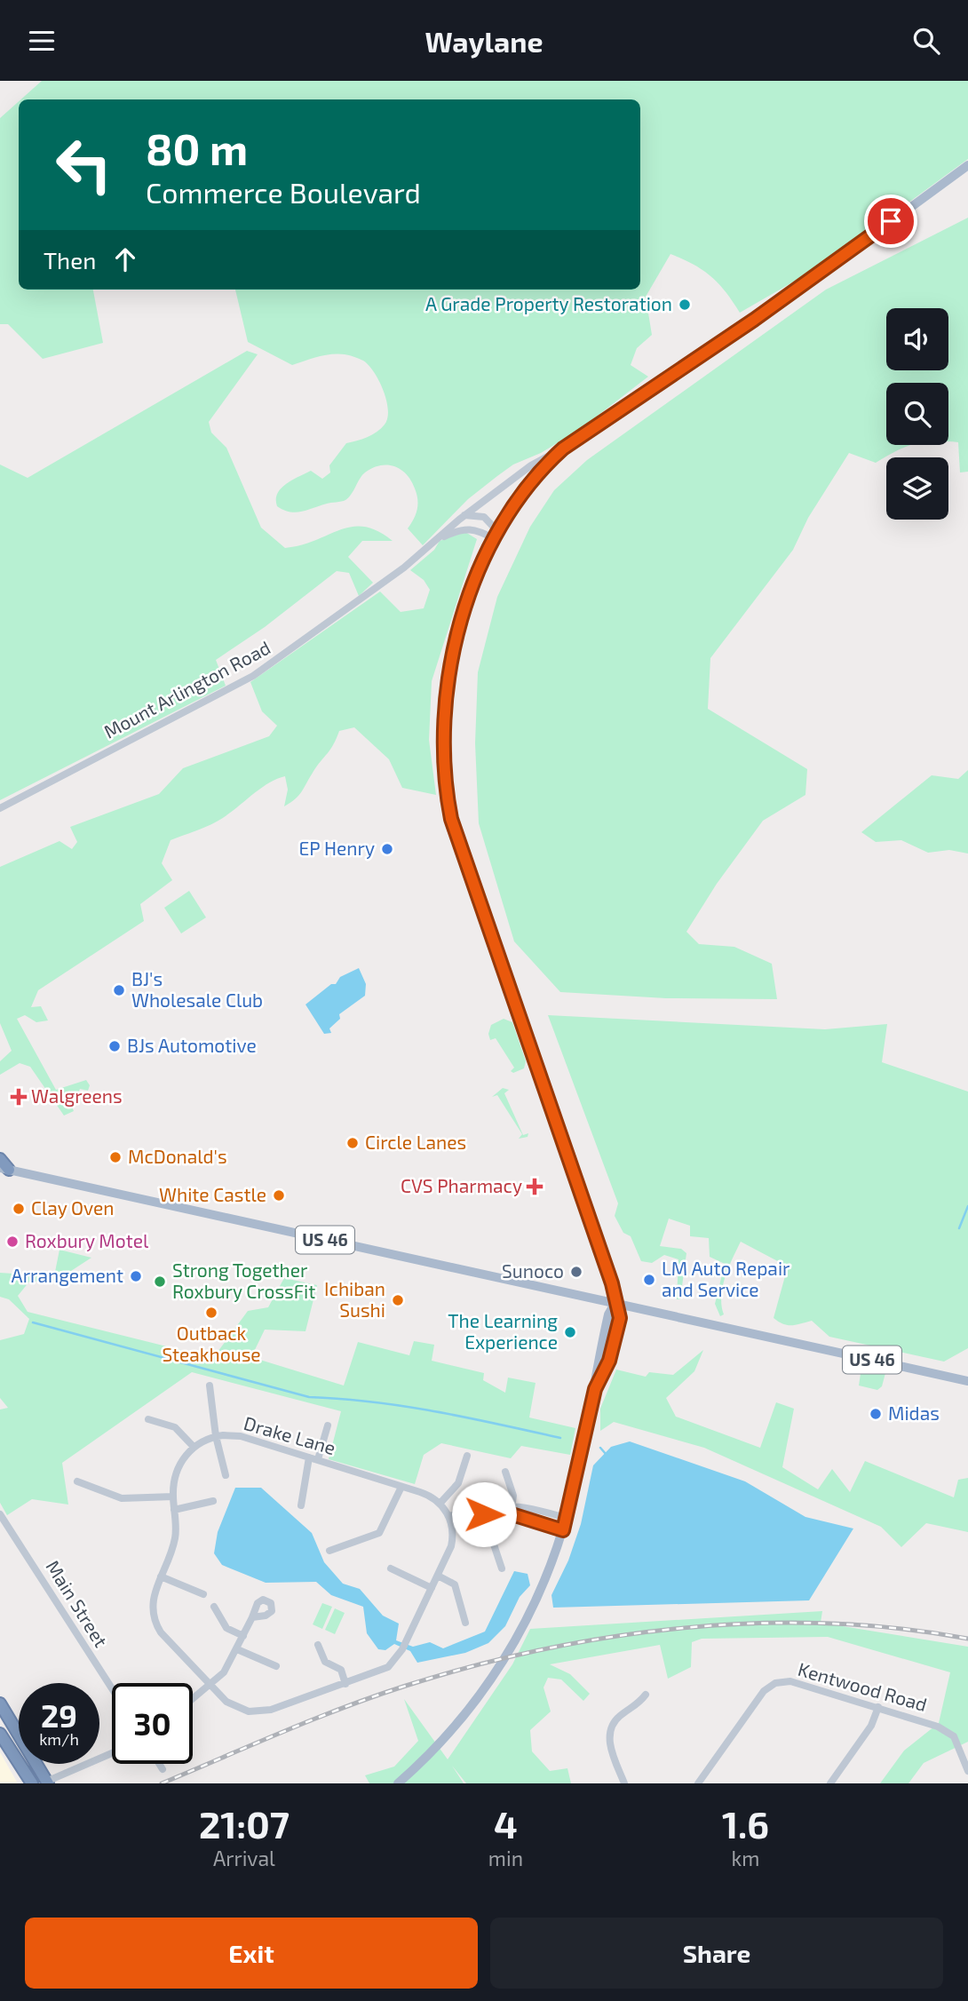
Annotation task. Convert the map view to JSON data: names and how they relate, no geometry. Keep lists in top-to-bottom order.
{
  "streets": {
    "highway": ["US 46"],
    "street": [
      "Mount Arlington Road",
      "Drake Lane",
      "Main Street",
      "Kentwood Road"
    ]
  },
  "places": {
    "other": [
      "A Grade Property Restoration",
      "EP Henry",
      "BJ's Wholesale Club",
      "BJs Automotive",
      "Circle Lanes",
      "McDonald's",
      "White Castle",
      "Clay Oven",
      "Roxbury Motel",
      "Sunoco",
      "Arrangement",
      "LM Auto Repair and Service",
      "Strong Together Roxbury CrossFit",
      "Ichiban Sushi",
      "Outback Steakhouse",
      "The Learning Experience",
      "Midas"
    ],
    "health": ["Walgreens", "CVS Pharmacy"]
  },
  "page": {
    "header": "Waylane",
    "turn": ["80 m", "Commerce Boulevard"],
    "then": "Then",
    "speed": "29 km/h",
    "limit": "30",
    "eta": [
      "21:07",
      "Arrival",
      "4",
      "min",
      "1.6",
      "km"
    ],
    "buttons": ["Exit", "Share"]
  }
}
